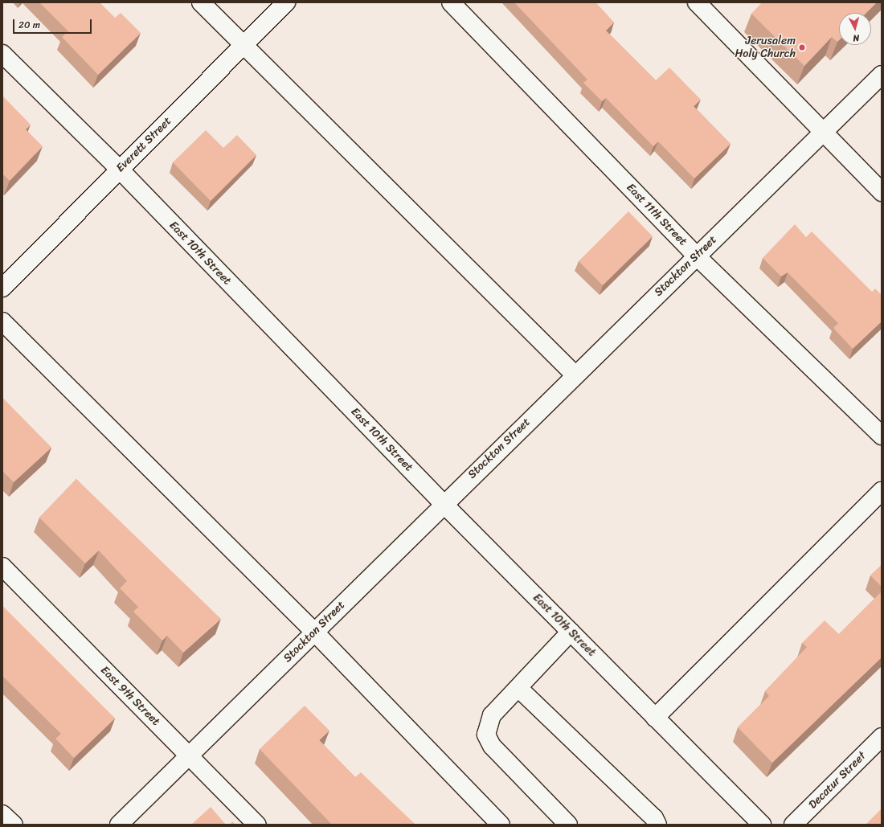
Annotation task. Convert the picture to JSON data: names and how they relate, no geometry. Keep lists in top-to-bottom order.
{
  "streets": {
    "street": [
      "Everett Street",
      "East 11th Street",
      "East 10th Street",
      "Stockton Street",
      "East 9th Street",
      "Decatur Street"
    ]
  },
  "crossings": [
    ["Everett Street", "East 10th Street"],
    ["East 11th Street", "Stockton Street"],
    ["East 10th Street", "Stockton Street"],
    ["Stockton Street", "East 9th Street"]
  ],
  "places": ["Jerusalem Holy Church"],
  "scale_bar": "20 m",
  "north": "bottom"
}
